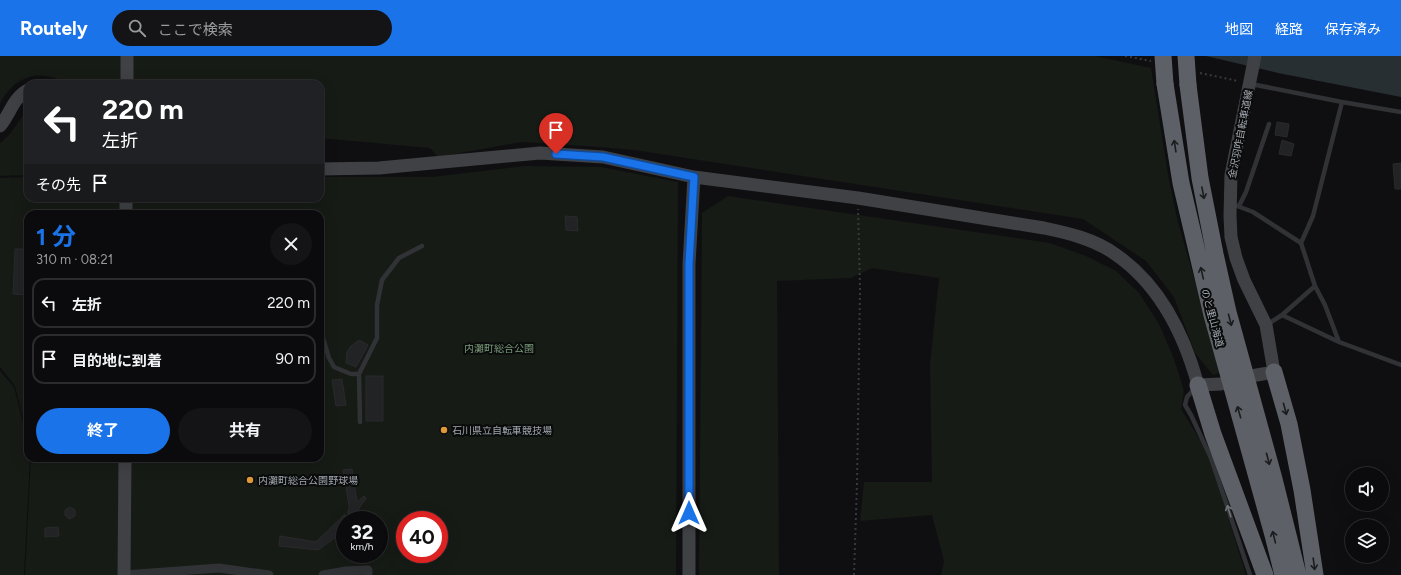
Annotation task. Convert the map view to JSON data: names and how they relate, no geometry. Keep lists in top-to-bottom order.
{
  "streets": {
    "highway": ["のと里山海道"],
    "street": ["金沢羽咋自転車道線"]
  },
  "parks": ["内灘町総合公園"],
  "places": ["石川県立自転車競技場", "内灘町総合公園野球場"],
  "page": {
    "header": "Routely",
    "search": "ここで検索",
    "nav": ["地図", "経路", "保存済み"],
    "turn": ["220 m", "左折"],
    "then": "その先",
    "heading": ["1 分", "310 m · 08:21"],
    "list": [
      {
        "name": "左折",
        "value": "220 m"
      },
      {
        "name": "目的地に到着",
        "value": "90 m"
      }
    ],
    "buttons": ["終了", "共有"],
    "speed": "32 km/h",
    "limit": "40"
  }
}
